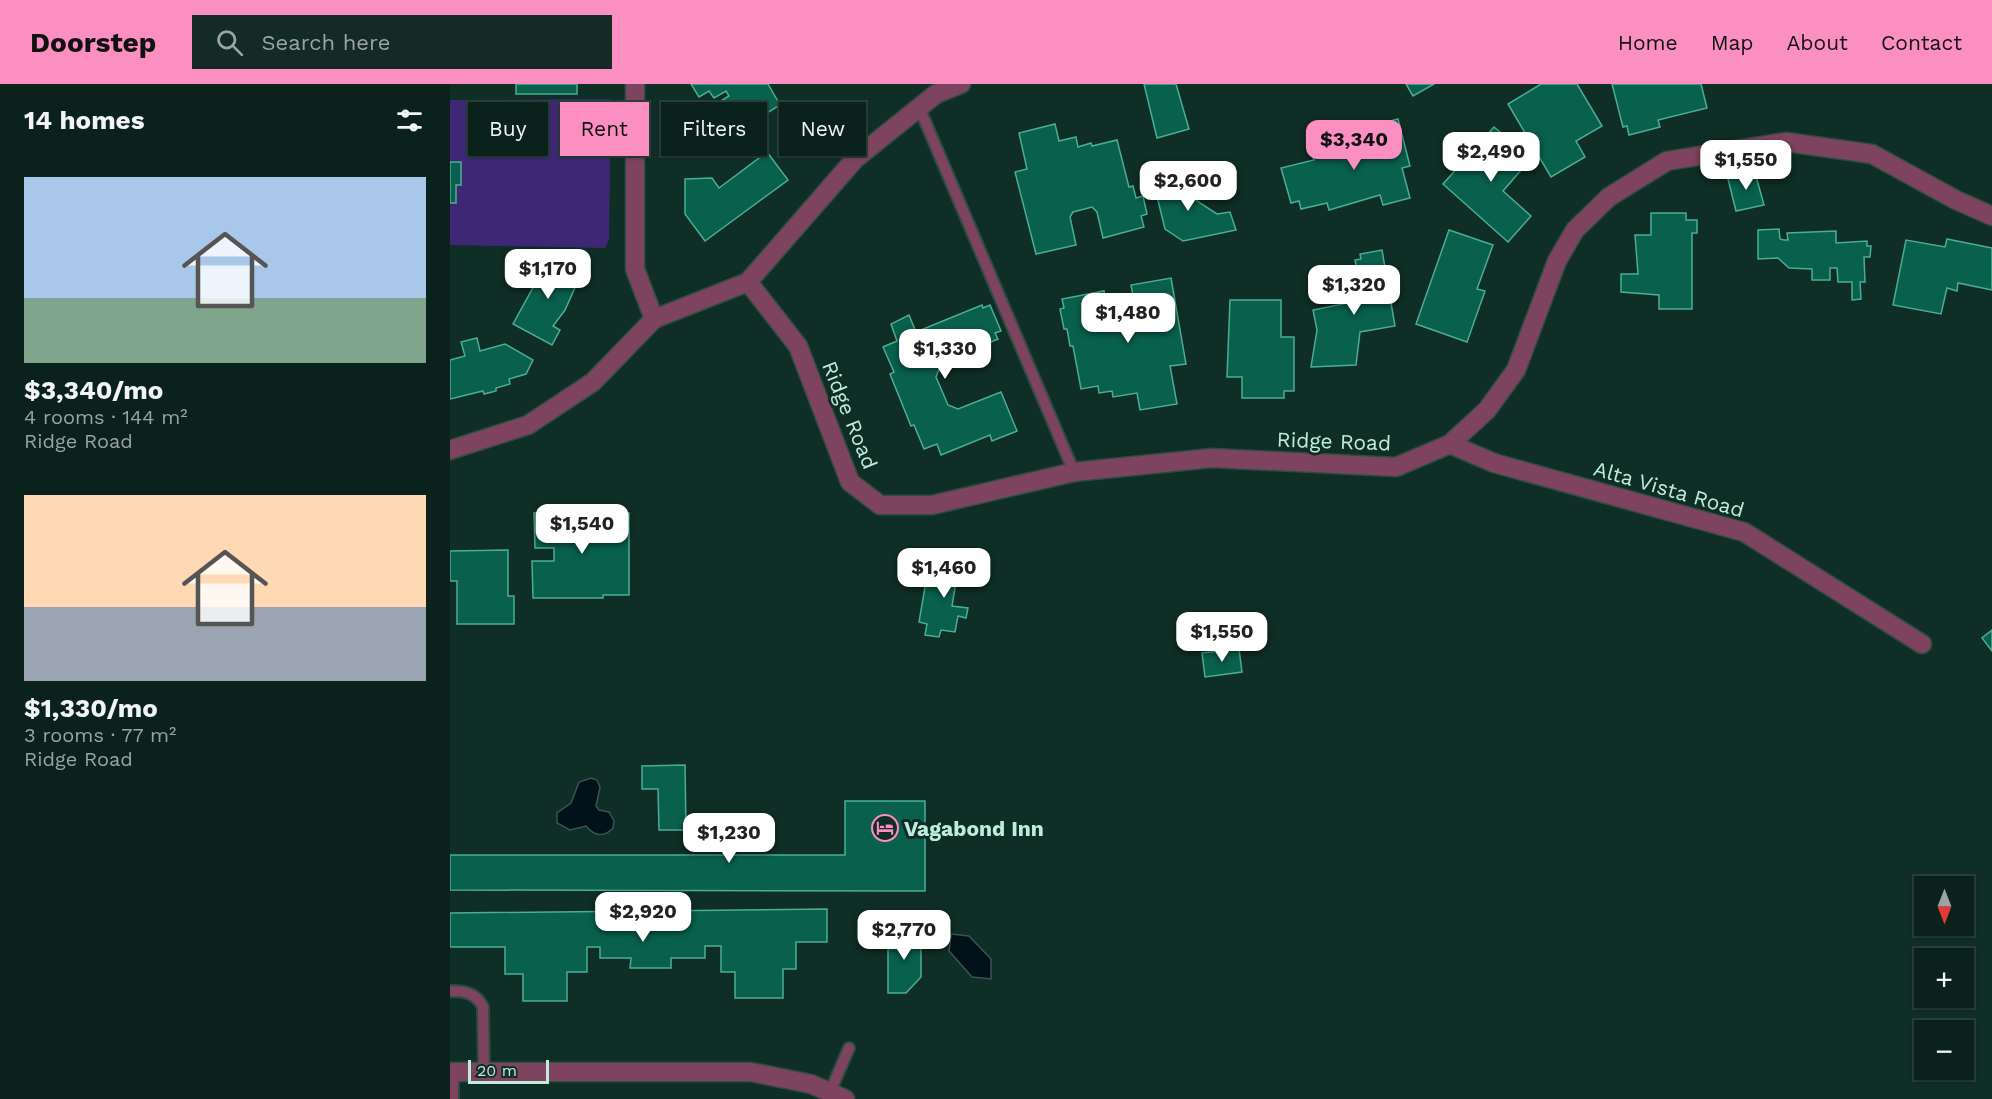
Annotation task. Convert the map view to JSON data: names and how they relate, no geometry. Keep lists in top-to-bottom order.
{
  "streets": {
    "street": ["Ridge Road", "Alta Vista Road"]
  },
  "crossings": [
    ["Ridge Road", "Alta Vista Road"]
  ],
  "places": {
    "hotel": ["Vagabond Inn"]
  },
  "scale_bar": "20 m",
  "north": "bottom",
  "page": {
    "header": "Doorstep",
    "search": "Search here",
    "nav": [
      "Home",
      "Map",
      "About",
      "Contact"
    ],
    "heading": "14 homes",
    "chip": [
      "Buy",
      "Rent",
      "Filters",
      "New"
    ],
    "price": [
      "$3,340",
      "$2,490",
      "$1,550",
      "$2,600",
      "$1,170",
      "$1,320",
      "$1,480",
      "$1,330",
      "$1,540",
      "$1,460",
      "$1,550",
      "$1,230",
      "$2,920",
      "$2,770"
    ],
    "list": [
      {
        "name": "$3,340/mo",
        "note": "4 rooms · 144 m² · Ridge Road"
      },
      {
        "name": "$1,330/mo",
        "note": "3 rooms · 77 m² · Ridge Road"
      }
    ],
    "map_buttons": ["+", "−"],
    "scale": "20 m"
  }
}
